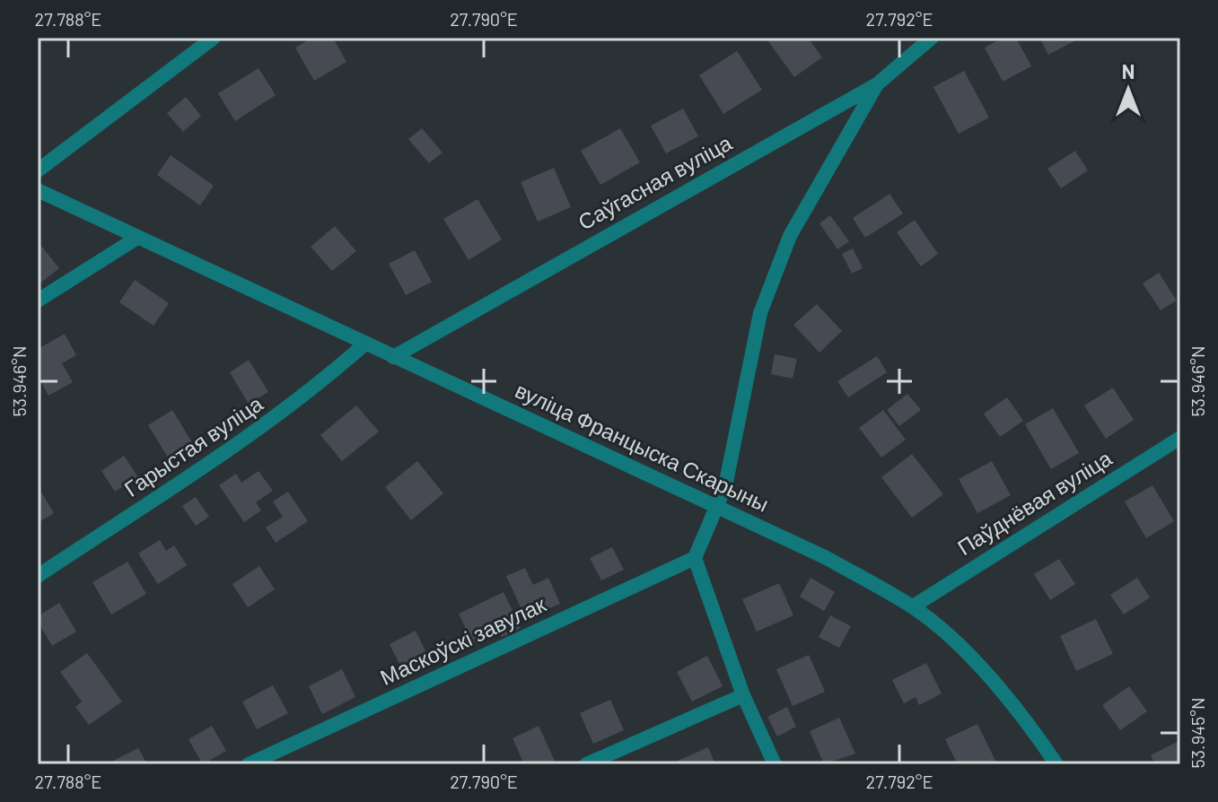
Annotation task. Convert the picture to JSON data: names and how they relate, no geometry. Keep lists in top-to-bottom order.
{
  "streets": {
    "street": [
      "Саўгасная вуліца",
      "Гарыстая вуліца",
      "вуліца Францыска Скарыны",
      "Паўднёвая вуліца",
      "Маскоўскі завулак"
    ]
  },
  "crossings": [
    ["Саўгасная вуліца", "вуліца Францыска Скарыны"],
    ["Гарыстая вуліца", "вуліца Францыска Скарыны"],
    ["вуліца Францыска Скарыны", "Паўднёвая вуліца"]
  ],
  "north": "top",
  "coordinates": [
    "27.788°E",
    "27.790°E",
    "27.792°E",
    "53.946°N",
    "53.945°N"
  ]
}
